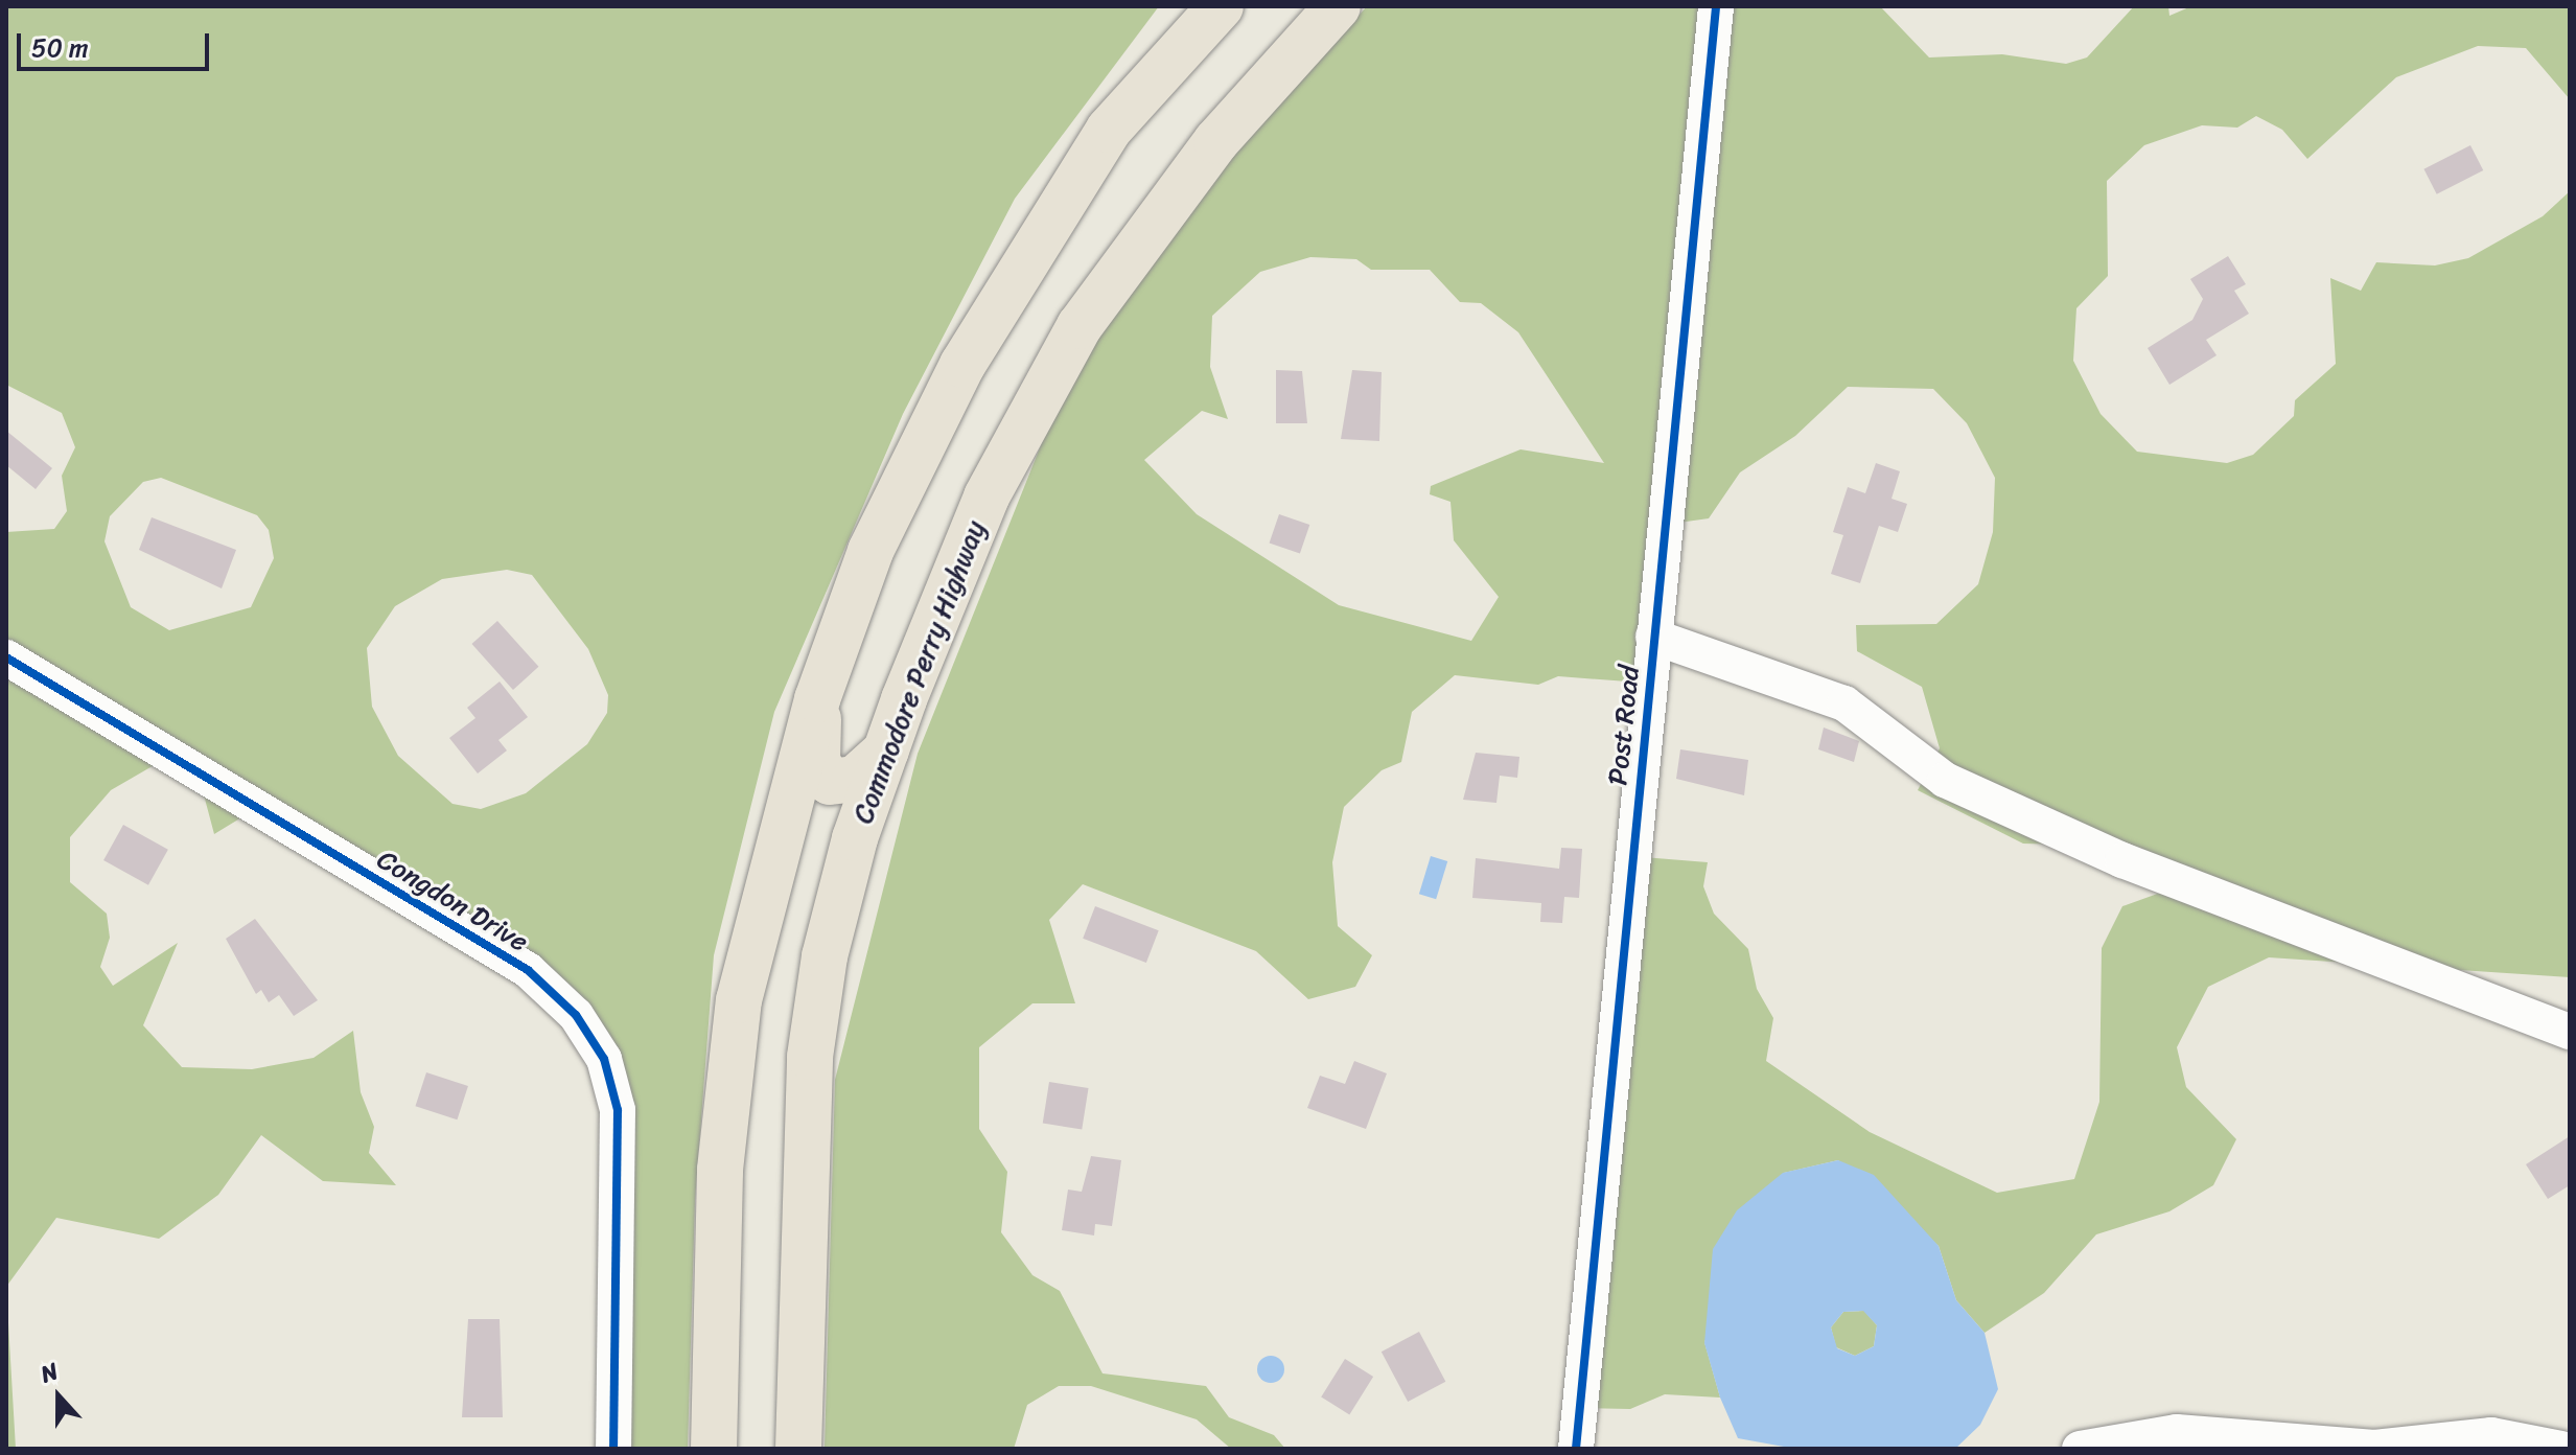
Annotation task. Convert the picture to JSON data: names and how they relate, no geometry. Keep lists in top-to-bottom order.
{
  "streets": {
    "highway": ["Commodore Perry Highway"],
    "street": ["Post Road", "Congdon Drive"]
  },
  "scale_bar": "50 m",
  "north": "top"
}
